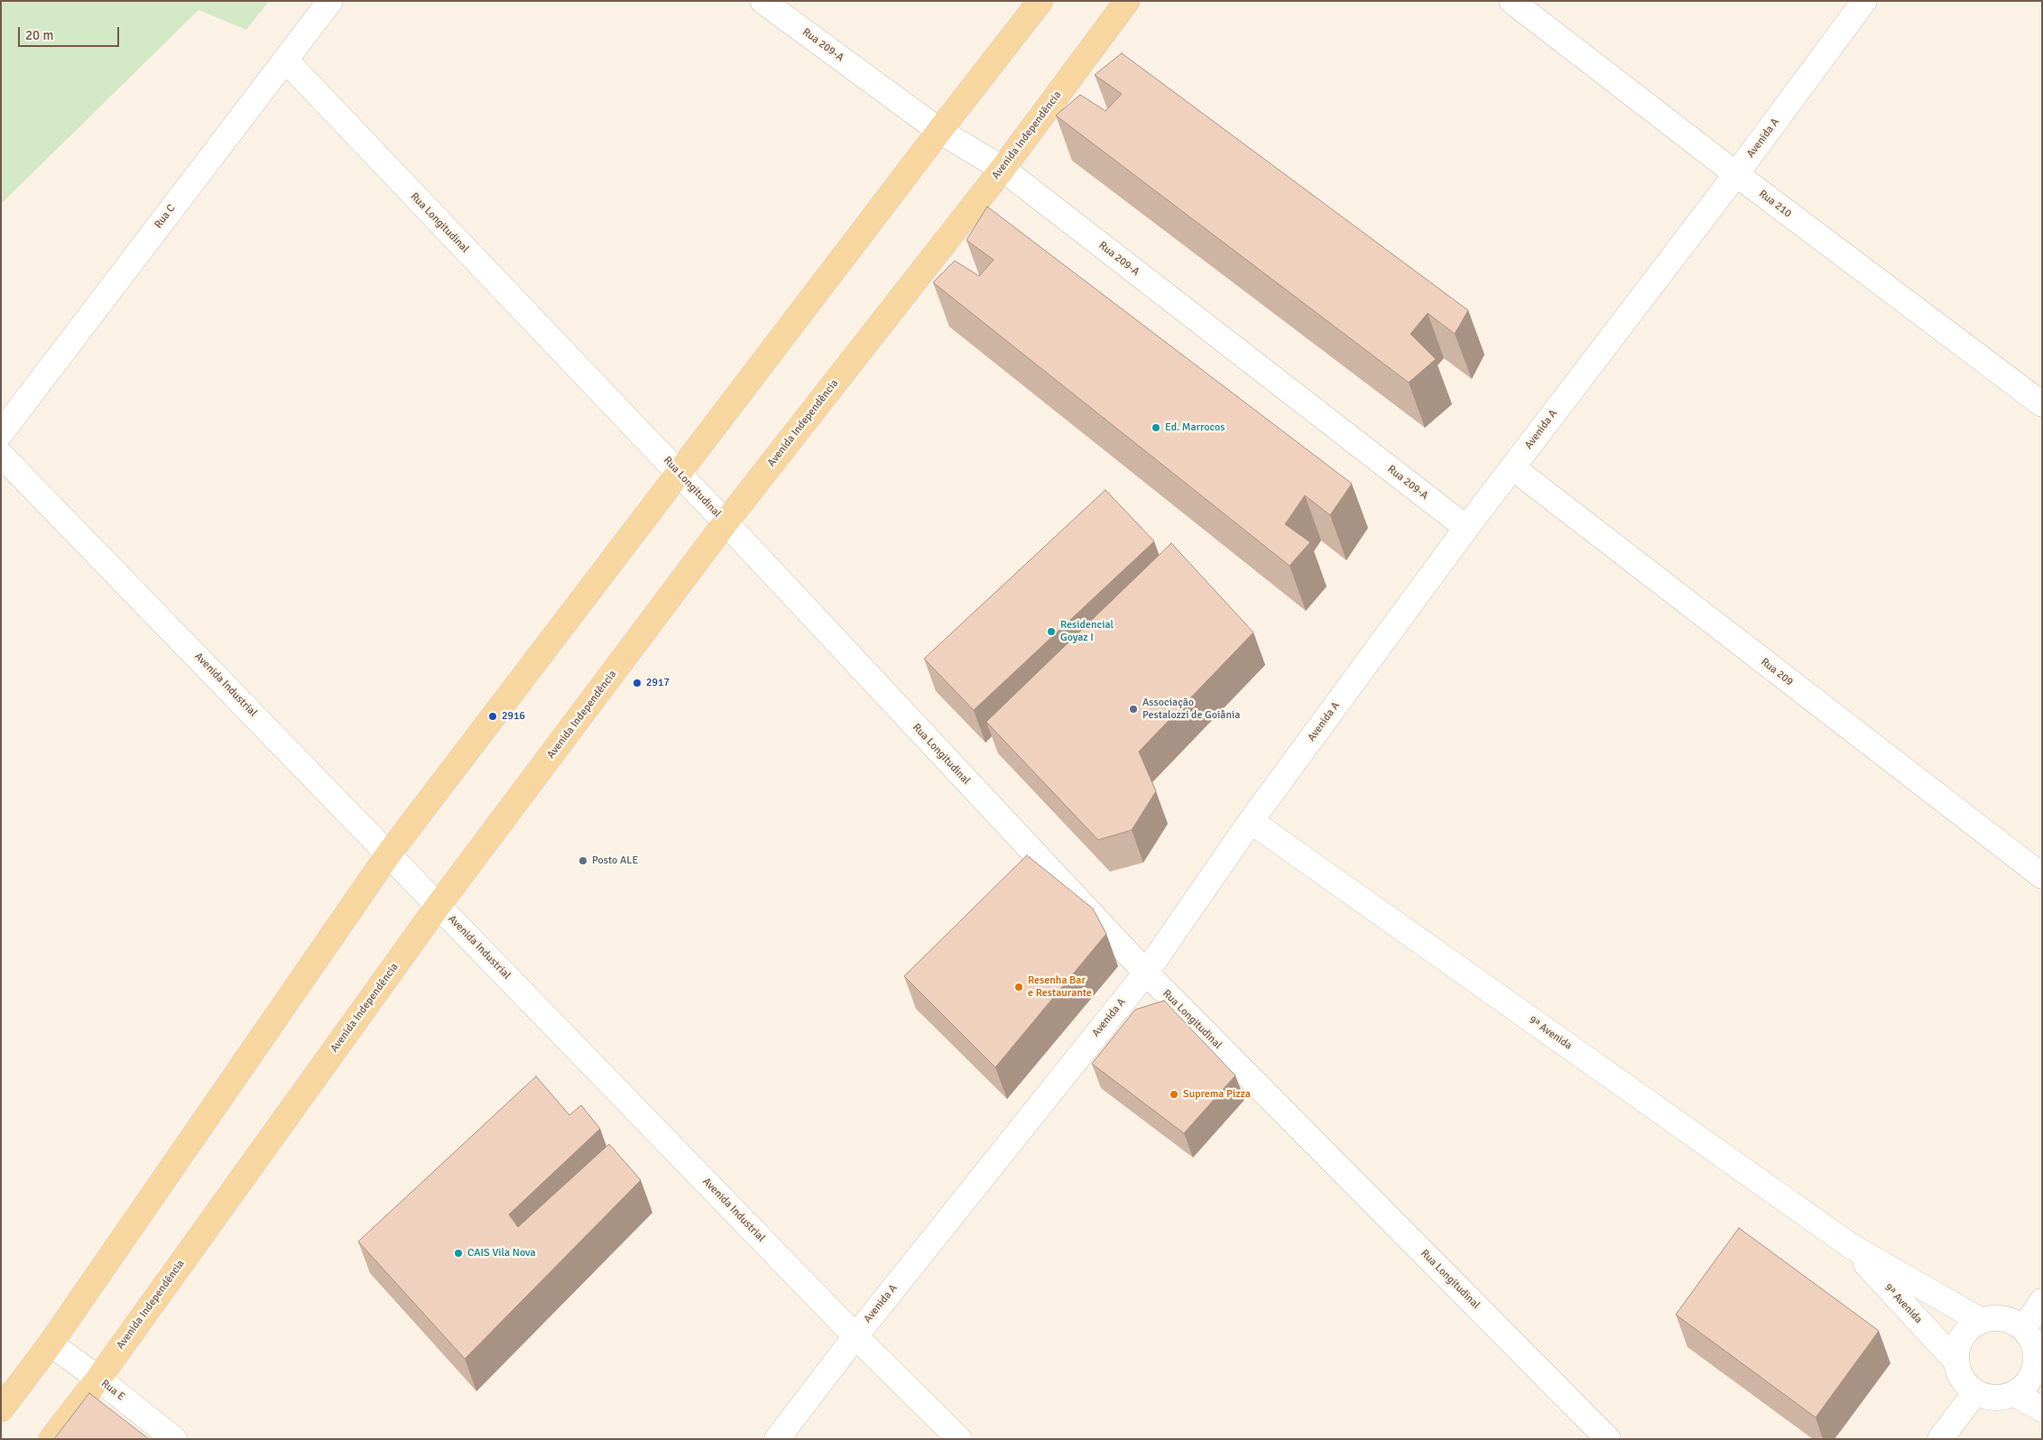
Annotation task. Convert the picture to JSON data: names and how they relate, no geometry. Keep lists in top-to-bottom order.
{
  "streets": {
    "main road": ["Avenida Independência"],
    "street": [
      "Rua 209-A",
      "Avenida A",
      "Rua 210",
      "Rua C",
      "Rua Longitudinal",
      "Rua 209",
      "Avenida Industrial",
      "9ª Avenida",
      "Rua E"
    ]
  },
  "crossings": [
    ["Rua 209-A", "Avenida Independência"],
    ["Rua 209-A", "Avenida A"],
    ["Avenida Independência", "Rua Longitudinal"],
    ["Avenida Independência", "Avenida Industrial"],
    ["Avenida Independência", "Rua E"],
    ["Avenida A", "Rua 210"],
    ["Avenida A", "Rua Longitudinal"],
    ["Avenida A", "Rua 209"],
    ["Avenida A", "Avenida Industrial"],
    ["Avenida A", "9ª Avenida"],
    ["Rua C", "Rua Longitudinal"]
  ],
  "places": [
    "Ed. Marrocos",
    "Residencial Goyaz I",
    "2917",
    "Associação Pestalozzi de Goiânia",
    "2916",
    "Posto ALE",
    "Resenha Bar e Restaurante",
    "Suprema Pizza",
    "CAIS Vila Nova"
  ],
  "scale_bar": "20 m"
}
